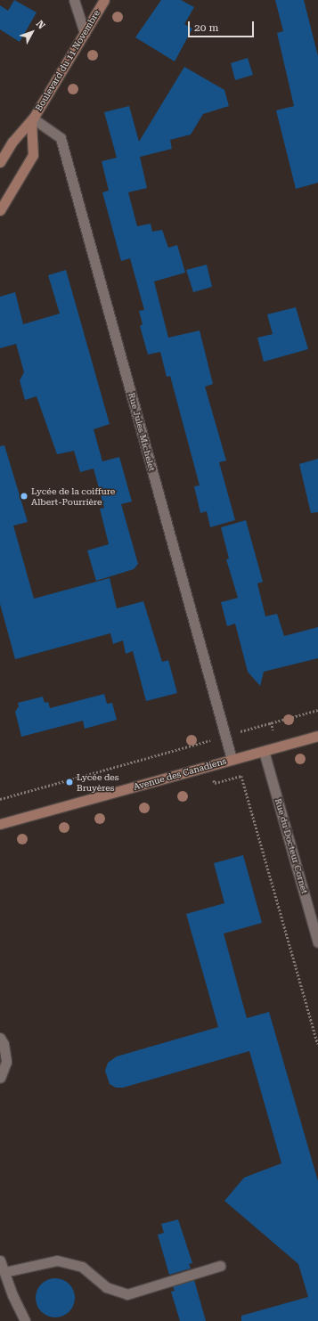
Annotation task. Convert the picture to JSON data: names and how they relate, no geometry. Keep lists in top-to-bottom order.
{
  "streets": {
    "main road": ["Boulevard du 11 Novembre", "Avenue des Canadiens"],
    "street": ["Rue Jules Michelet", "Rue du Docteur Cornet"]
  },
  "crossings": [
    ["Boulevard du 11 Novembre", "Rue Jules Michelet"],
    ["Rue Jules Michelet", "Avenue des Canadiens"],
    ["Avenue des Canadiens", "Rue du Docteur Cornet"]
  ],
  "places": ["Lycée de la coiffure Albert-Pourrière", "Lycée des Bruyères"],
  "scale_bar": "20 m",
  "north": "top right"
}
